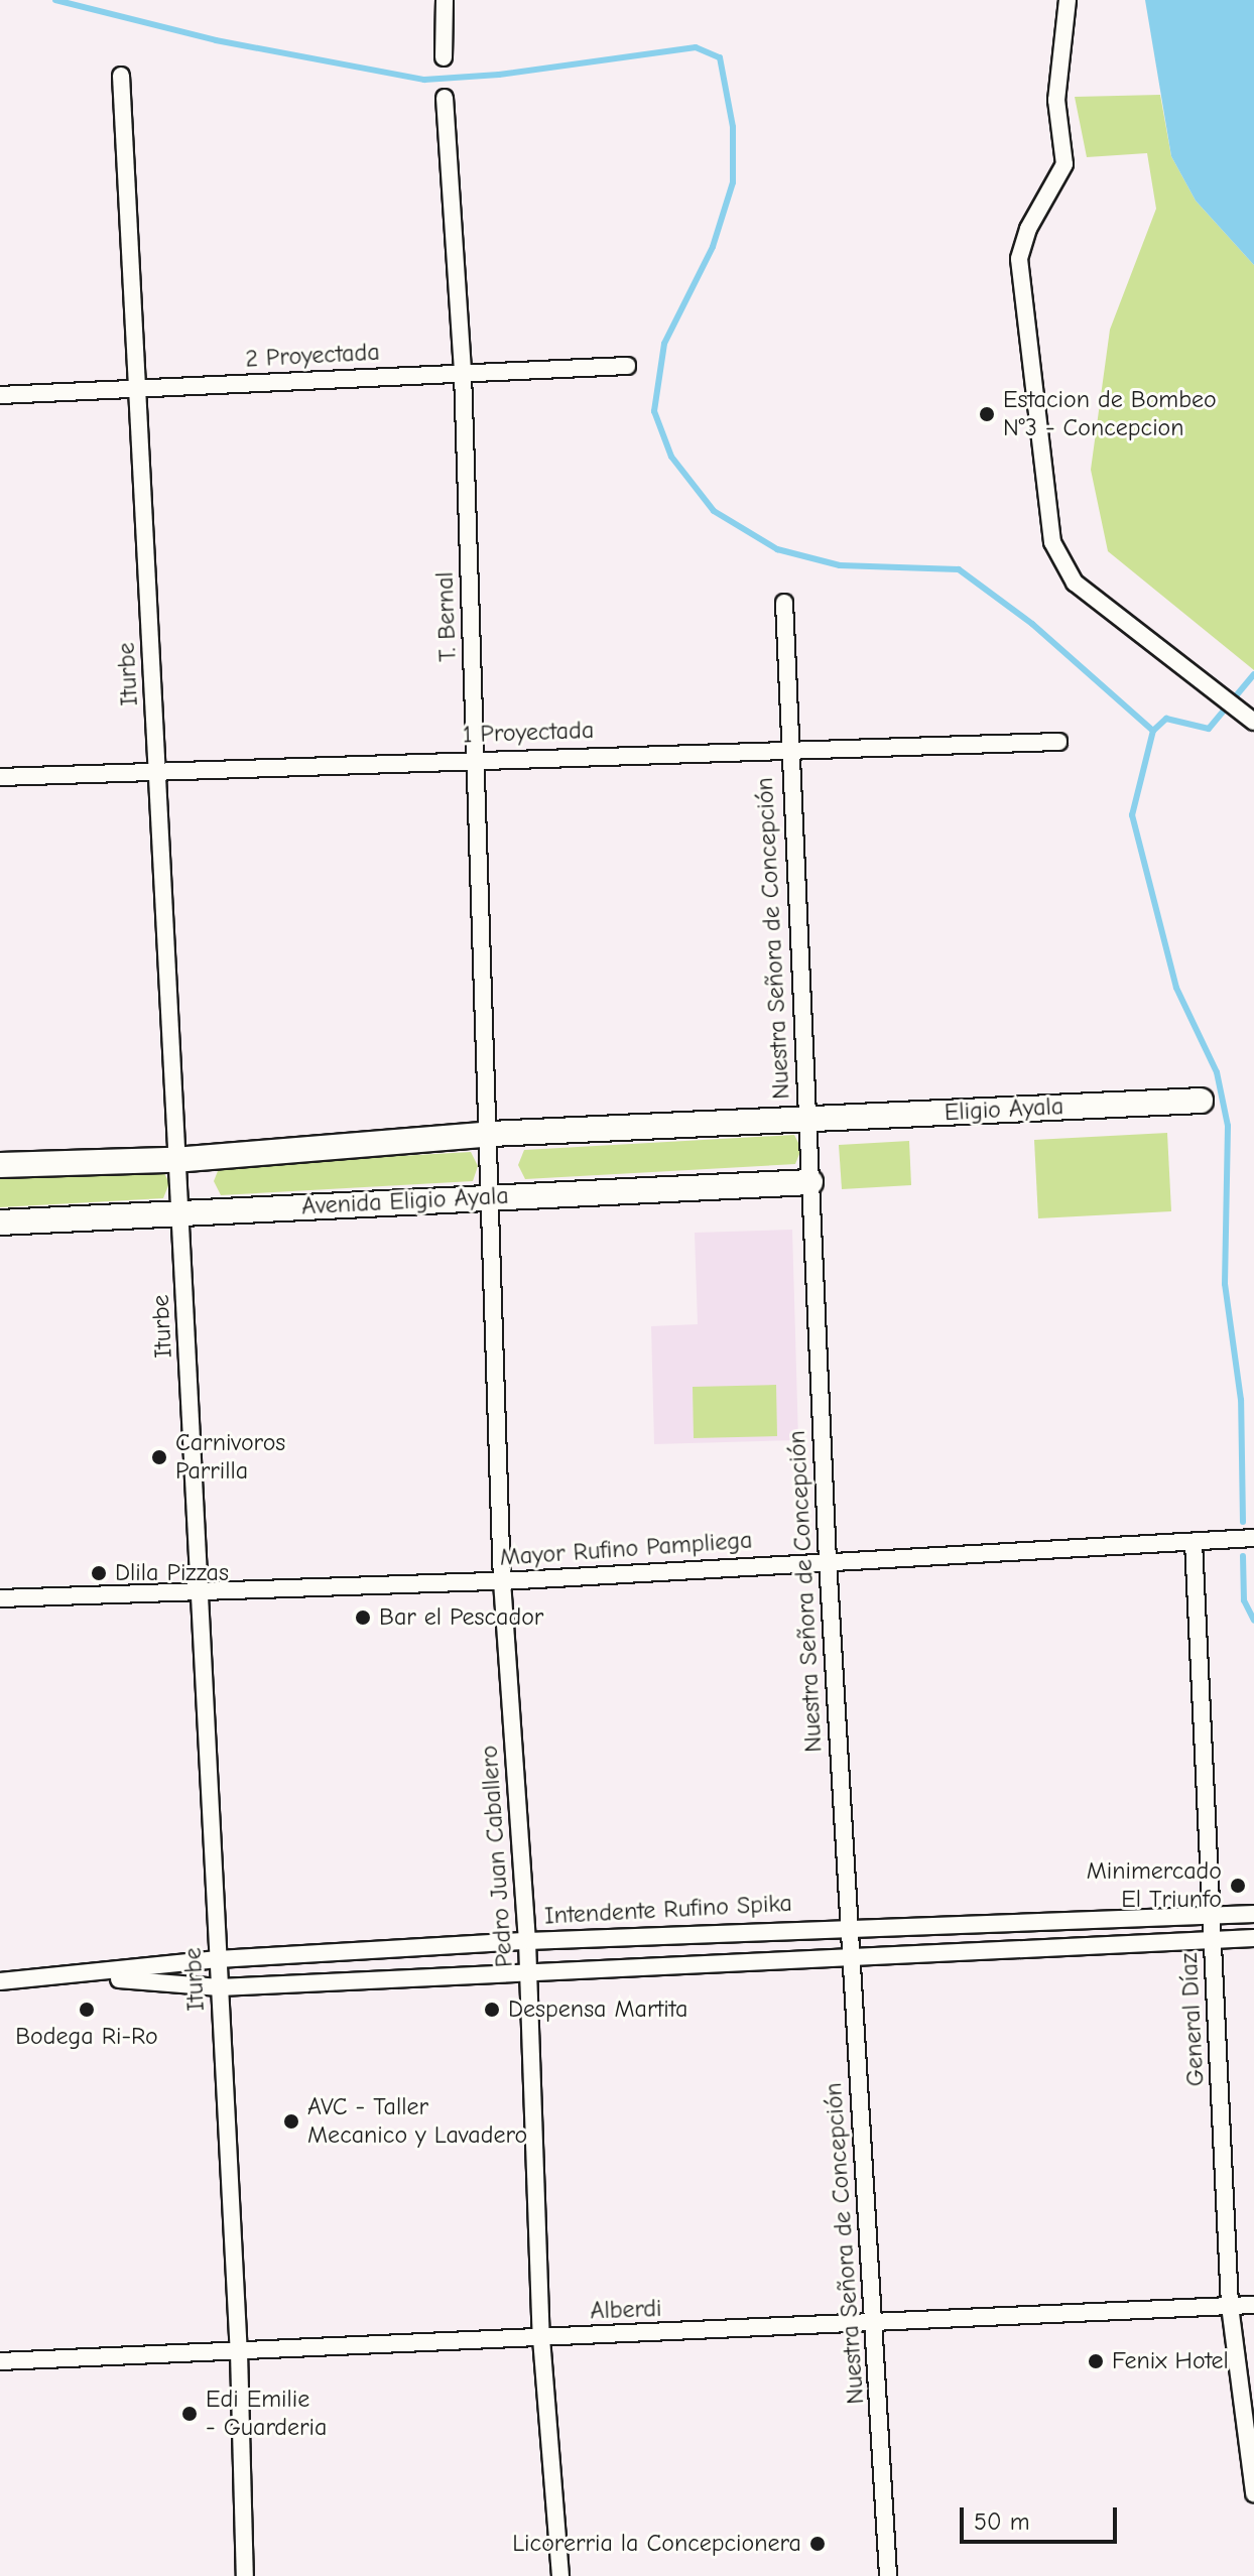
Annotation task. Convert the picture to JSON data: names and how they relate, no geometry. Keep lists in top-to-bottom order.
{
  "streets": {
    "street": [
      "2 Proyectada",
      "T. Bernal",
      "Iturbe",
      "1 Proyectada",
      "Nuestra Señora de Concepción",
      "Eligio Ayala",
      "Avenida Eligio Ayala",
      "Mayor Rufino Pampliega",
      "Pedro Juan Caballero",
      "Intendente Rufino Spika",
      "General Díaz",
      "Alberdi"
    ]
  },
  "crossings": [
    ["2 Proyectada", "T. Bernal"],
    ["2 Proyectada", "Iturbe"],
    ["T. Bernal", "1 Proyectada"],
    ["T. Bernal", "Pedro Juan Caballero"],
    ["Iturbe", "1 Proyectada"],
    ["Iturbe", "Avenida Eligio Ayala"],
    ["Iturbe", "Mayor Rufino Pampliega"],
    ["Iturbe", "Intendente Rufino Spika"],
    ["Iturbe", "Alberdi"],
    ["1 Proyectada", "Nuestra Señora de Concepción"],
    ["Nuestra Señora de Concepción", "Eligio Ayala"],
    ["Nuestra Señora de Concepción", "Avenida Eligio Ayala"],
    ["Nuestra Señora de Concepción", "Mayor Rufino Pampliega"],
    ["Nuestra Señora de Concepción", "Intendente Rufino Spika"],
    ["Nuestra Señora de Concepción", "Alberdi"],
    ["Avenida Eligio Ayala", "Pedro Juan Caballero"],
    ["Mayor Rufino Pampliega", "Pedro Juan Caballero"],
    ["Mayor Rufino Pampliega", "General Díaz"],
    ["Pedro Juan Caballero", "Intendente Rufino Spika"],
    ["Pedro Juan Caballero", "Alberdi"],
    ["Intendente Rufino Spika", "General Díaz"],
    ["General Díaz", "Alberdi"]
  ],
  "places": [
    "Estacion de Bombeo N°3 - Concepcion",
    "Carnivoros Parrilla",
    "Dlila Pizzas",
    "Bar el Pescador",
    "Minimercado El Triunfo",
    "Bodega Ri-Ro",
    "Despensa Martita",
    "AVC - Taller Mecanico y Lavadero",
    "Fenix Hotel",
    "Edi Emilie - Guarderia",
    "Licorerria la Concepcionera"
  ],
  "scale_bar": "50 m"
}
